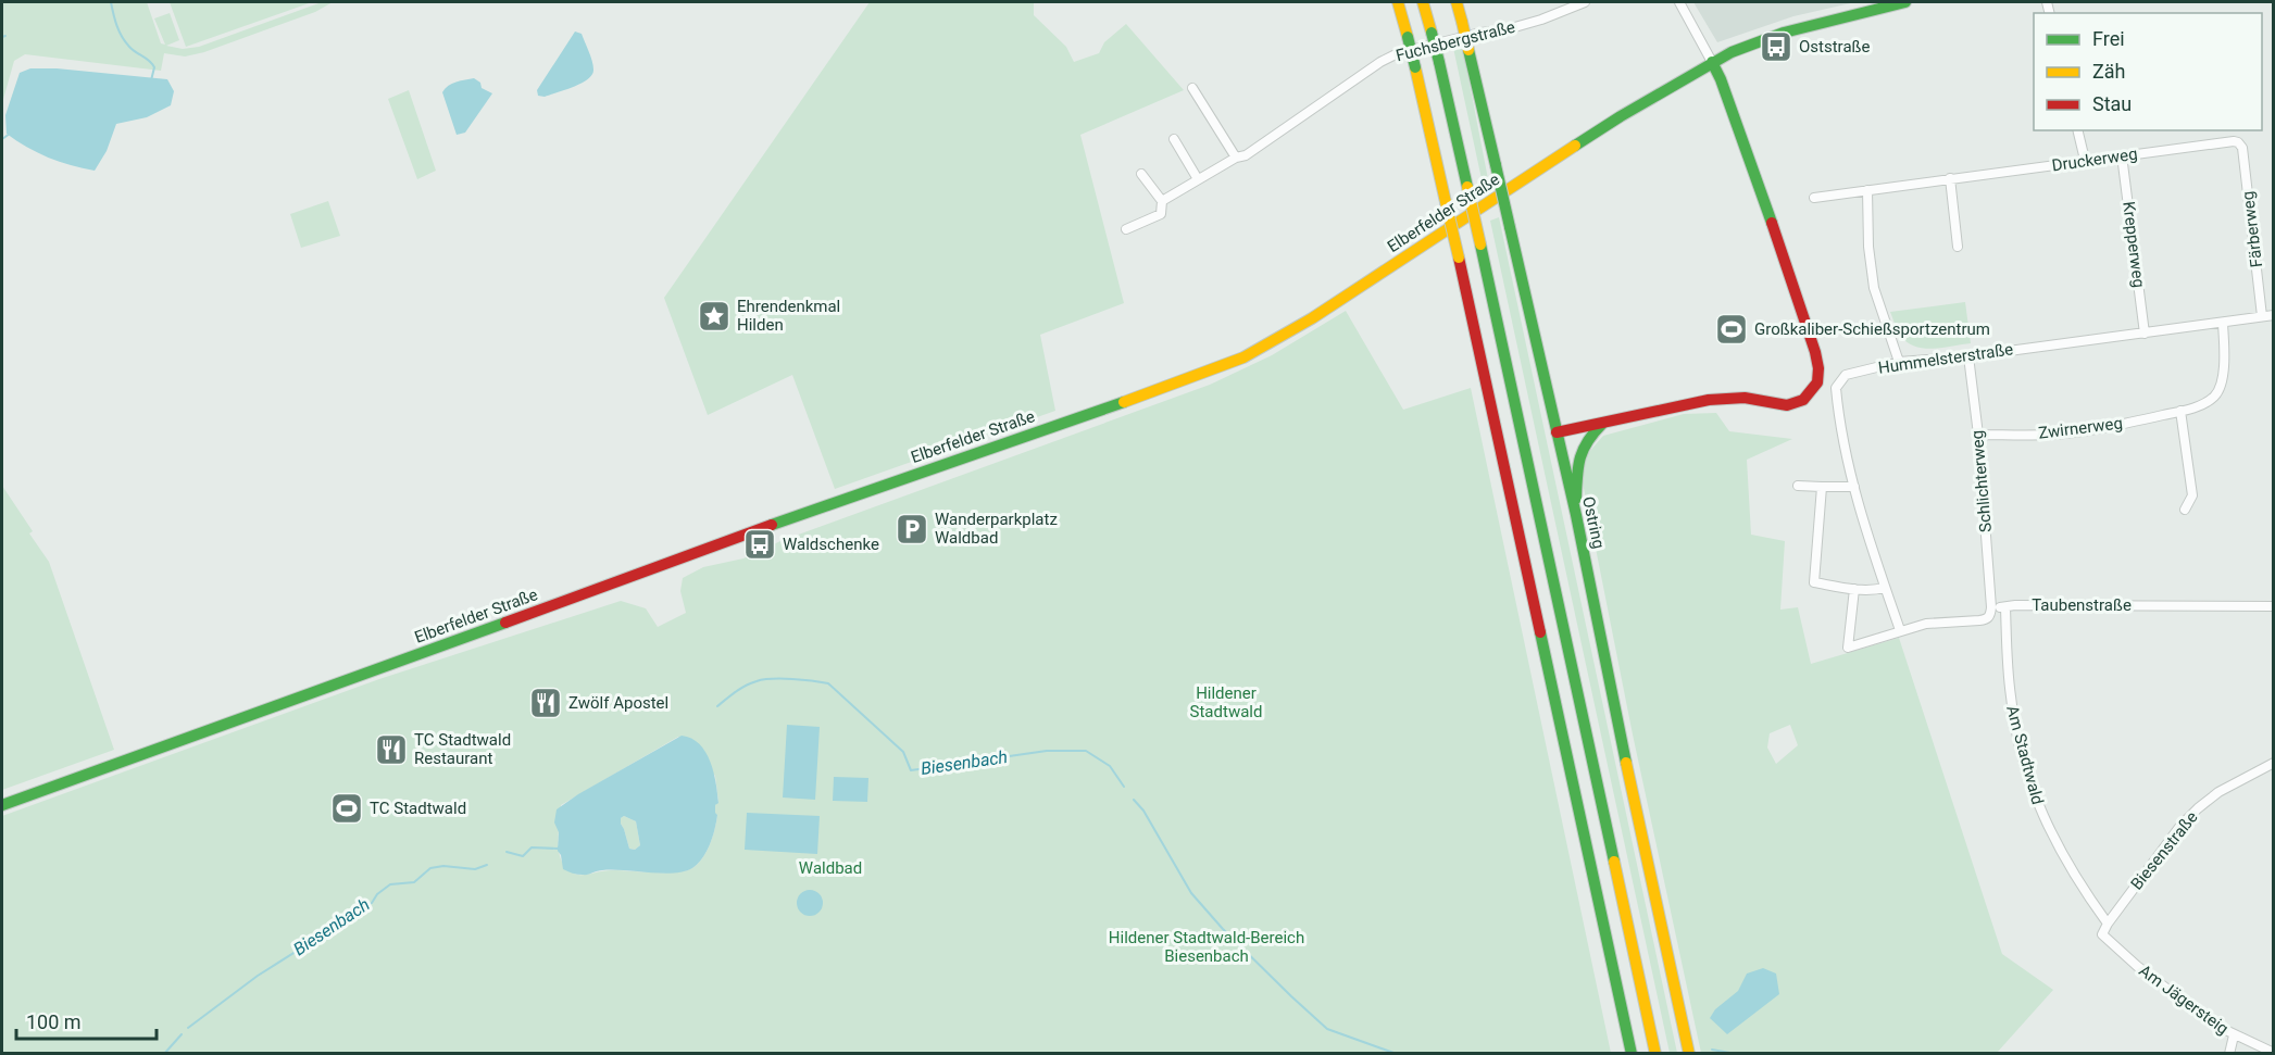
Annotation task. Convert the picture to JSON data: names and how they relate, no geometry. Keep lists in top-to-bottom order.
{
  "streets": {
    "main road": ["Elberfelder Straße", "Ostring"],
    "street": [
      "Fuchsbergstraße",
      "Druckerweg",
      "Färberweg",
      "Krepperweg",
      "Hummelsterstraße",
      "Zwirnerweg",
      "Schlichterweg",
      "Taubenstraße",
      "Am Stadtwald",
      "Biesenstraße",
      "Am Jägersteig"
    ]
  },
  "crossings": [
    ["Druckerweg", "Färberweg"],
    ["Druckerweg", "Krepperweg"],
    ["Färberweg", "Hummelsterstraße"],
    ["Krepperweg", "Hummelsterstraße"],
    ["Hummelsterstraße", "Zwirnerweg"],
    ["Hummelsterstraße", "Schlichterweg"],
    ["Hummelsterstraße", "Taubenstraße"],
    ["Zwirnerweg", "Schlichterweg"],
    ["Schlichterweg", "Taubenstraße"],
    ["Taubenstraße", "Am Stadtwald"],
    ["Am Stadtwald", "Biesenstraße"],
    ["Biesenstraße", "Am Jägersteig"]
  ],
  "water": ["Biesenbach"],
  "parks": ["Hildener Stadtwald", "Waldbad", "Hildener Stadtwald-Bereich Biesenbach"],
  "places": {
    "bus stop": ["Oststraße", "Waldschenke"],
    "place": ["Ehrendenkmal Hilden"],
    "sports": ["Großkaliber-Schießsportzentrum", "TC Stadtwald"],
    "parking": ["Wanderparkplatz Waldbad"],
    "restaurant": ["Zwölf Apostel", "TC Stadtwald Restaurant"]
  },
  "legend": ["Frei", "Zäh", "Stau"],
  "scale_bar": "100 m"
}
